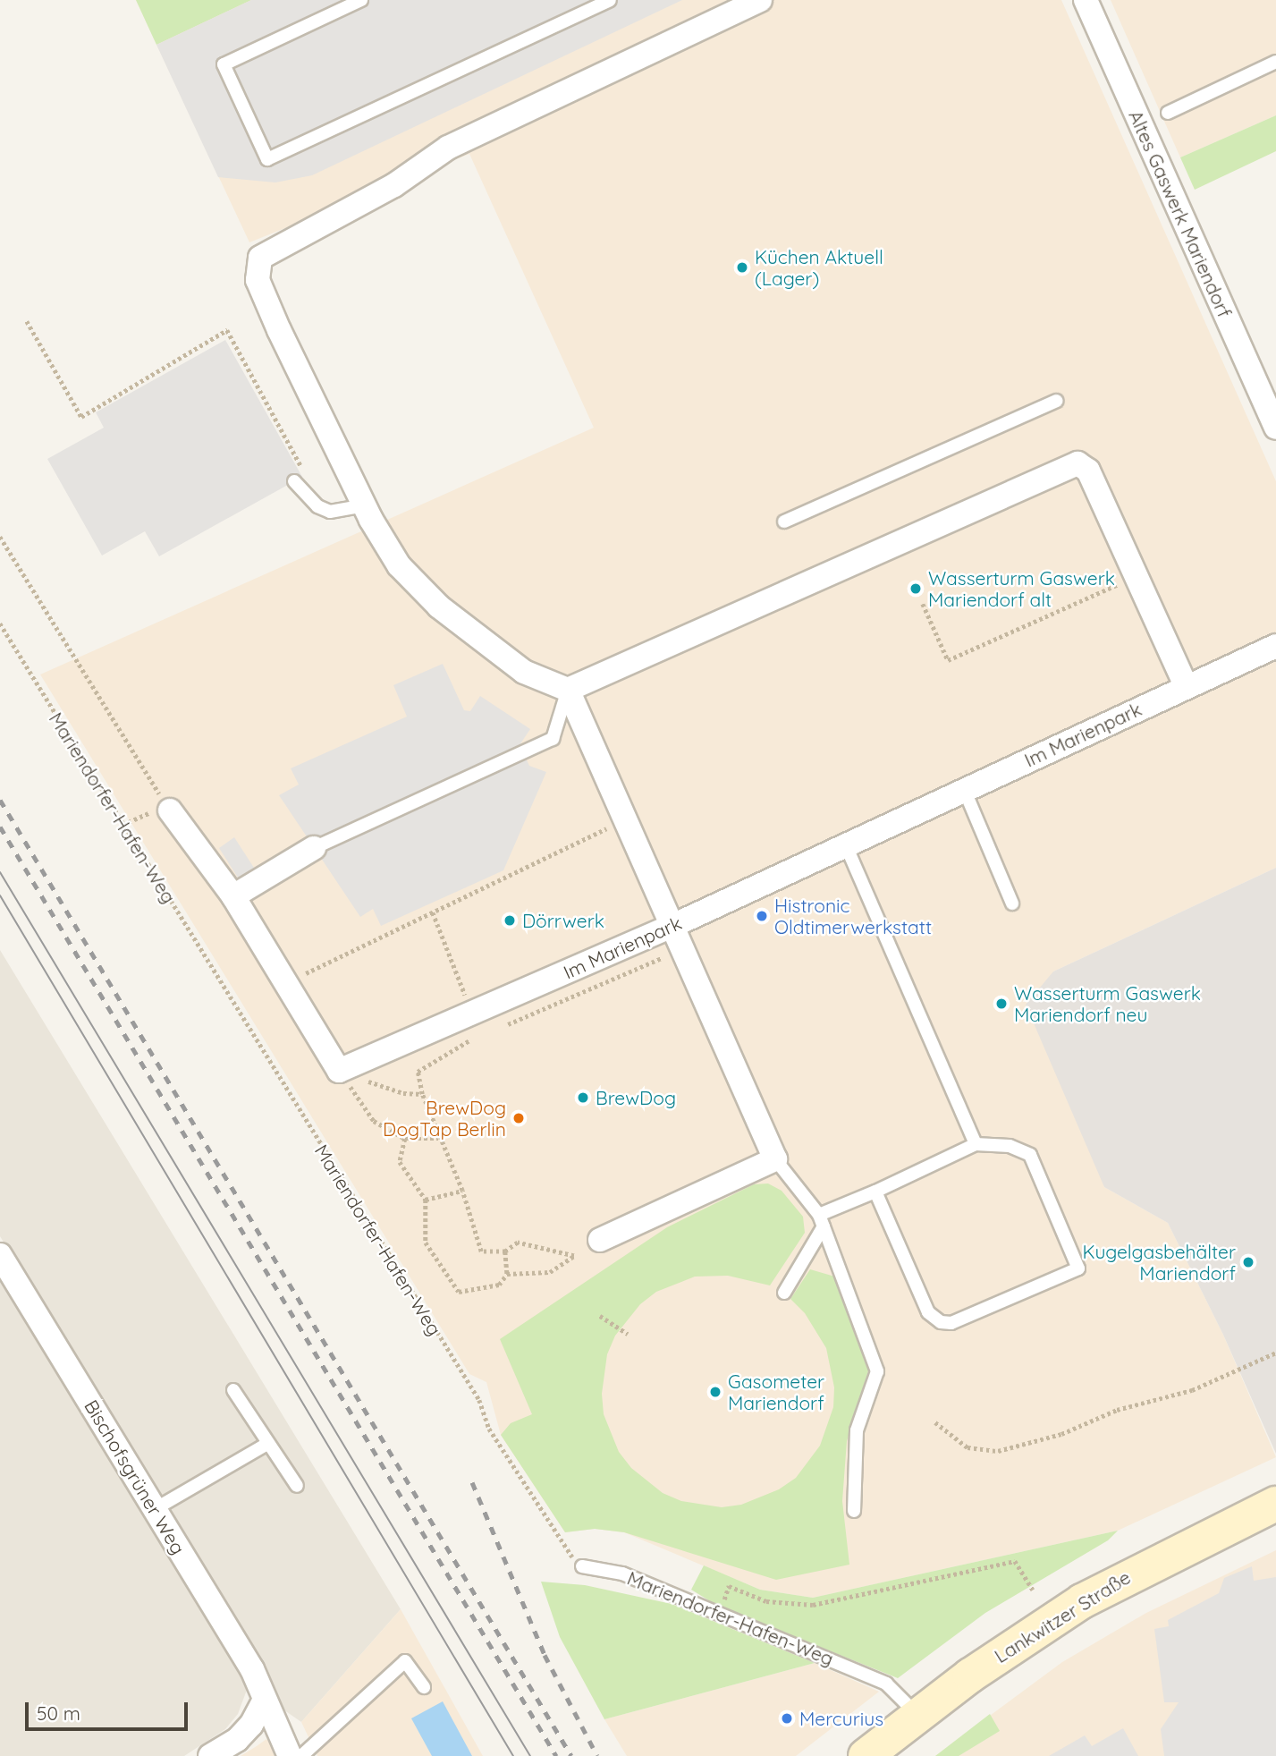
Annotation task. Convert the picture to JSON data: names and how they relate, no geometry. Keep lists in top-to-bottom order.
{
  "streets": {
    "main road": ["Lankwitzer Straße"],
    "street": ["Altes Gaswerk Mariendorf", "Im Marienpark", "Bischofsgrüner Weg"],
    "lane": ["Mariendorfer-Hafen-Weg"]
  },
  "crossings": [
    ["Mariendorfer-Hafen-Weg", "Lankwitzer Straße"]
  ],
  "places": [
    "Küchen Aktuell (Lager)",
    "Wasserturm Gaswerk Mariendorf alt",
    "Histronic Oldtimerwerkstatt",
    "Dörrwerk",
    "Wasserturm Gaswerk Mariendorf neu",
    "BrewDog",
    "BrewDog DogTap Berlin",
    "Kugelgasbehälter Mariendorf",
    "Gasometer Mariendorf",
    "Mercurius"
  ],
  "scale_bar": "50 m"
}
